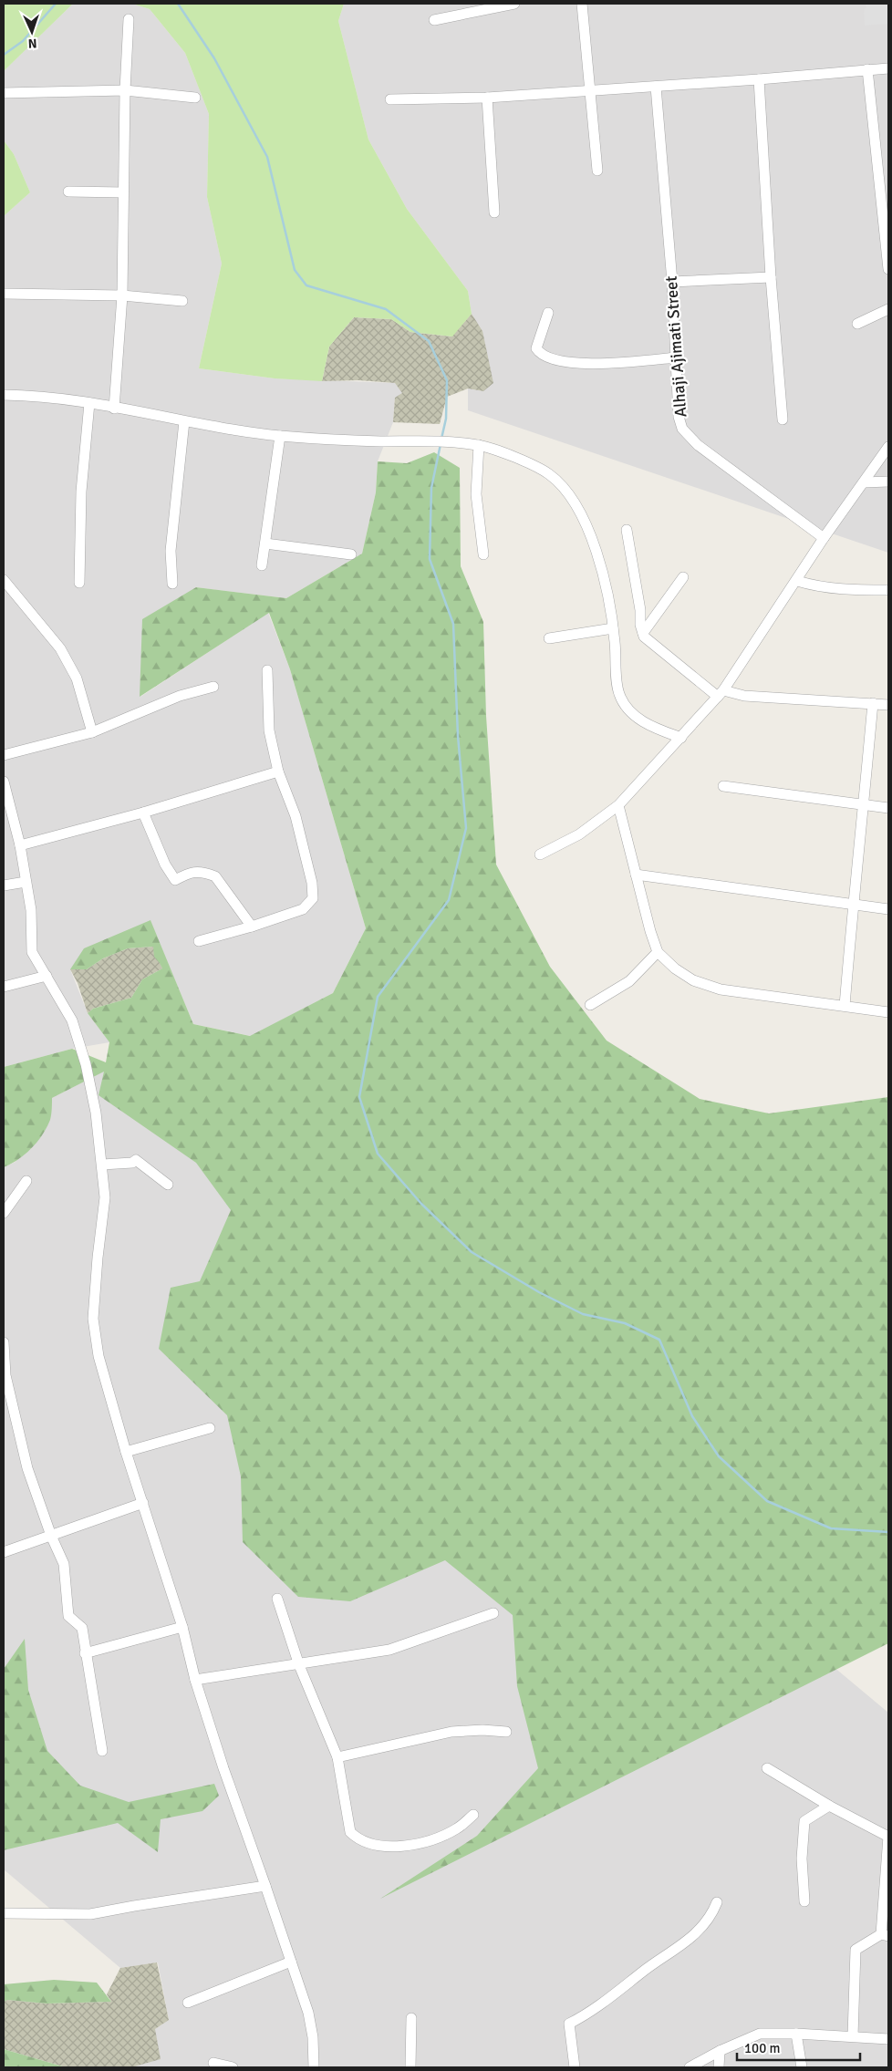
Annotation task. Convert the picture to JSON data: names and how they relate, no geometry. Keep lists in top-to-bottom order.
{
  "streets": {
    "street": ["Alhaji Ajimati Street"]
  },
  "scale_bar": "100 m",
  "north": "bottom"
}
